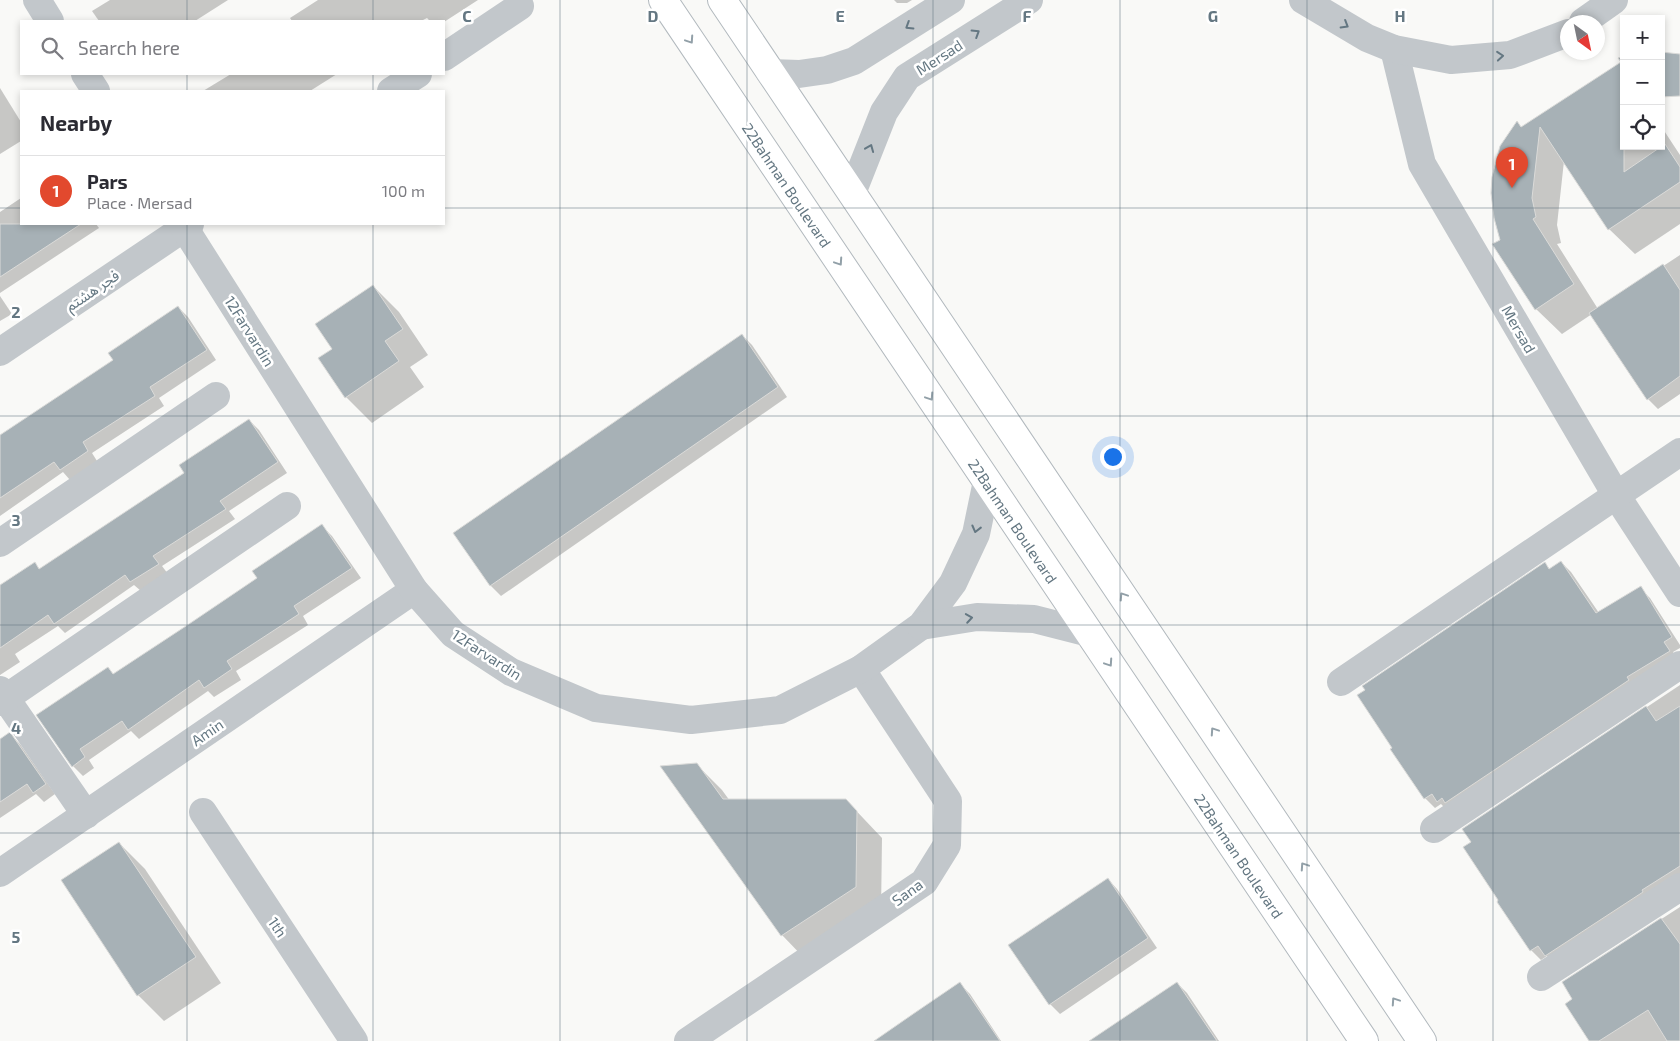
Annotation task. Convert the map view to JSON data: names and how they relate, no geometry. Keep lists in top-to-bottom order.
{
  "streets": {
    "main road": ["22Bahman Boulevard"],
    "street": [
      "Mersad",
      "فجر هشتم",
      "12Farvardin",
      "Amin",
      "Sana",
      "1th"
    ]
  },
  "crossings": [
    ["فجر هشتم", "12Farvardin"],
    ["12Farvardin", "Amin"],
    ["12Farvardin", "Sana"]
  ],
  "north": "bottom right",
  "page": {
    "map_buttons": ["+", "−"],
    "search": "Search here",
    "heading": "Nearby",
    "pins": "1",
    "list": [
      {
        "mark": "1",
        "name": "Pars",
        "note": "Place · Mersad",
        "value": "100 m"
      }
    ]
  },
  "grid": {
    "columns": [
      "C",
      "D",
      "E",
      "F",
      "G",
      "H"
    ],
    "rows": [
      "2",
      "3",
      "4",
      "5"
    ]
  }
}
